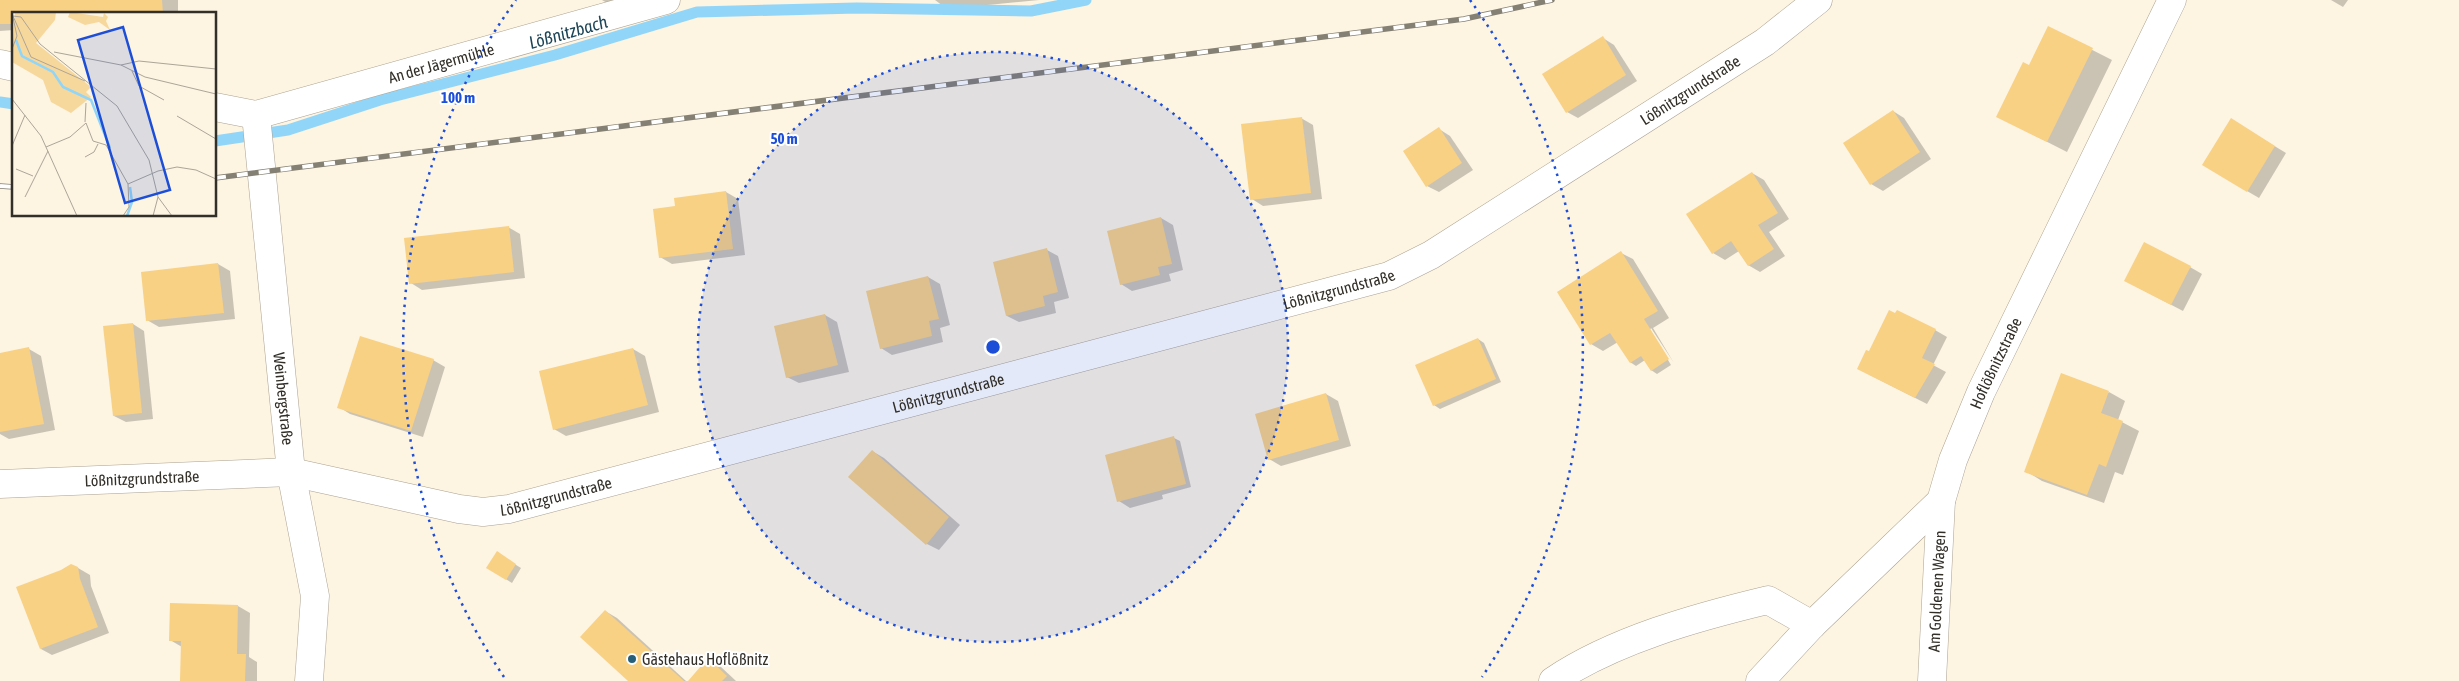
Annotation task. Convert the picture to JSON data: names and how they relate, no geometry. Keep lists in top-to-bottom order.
{
  "streets": {
    "street": [
      "An der Jägermühle",
      "Lößnitzgrundstraße",
      "Hoflößnitzstraße",
      "Weinbergstraße",
      "Am Goldenen Wagen"
    ]
  },
  "crossings": [
    ["An der Jägermühle", "Weinbergstraße"],
    ["Lößnitzgrundstraße", "Weinbergstraße"],
    ["Hoflößnitzstraße", "Am Goldenen Wagen"]
  ],
  "water": ["Lößnitzbach"],
  "places": ["Gästehaus Hoflößnitz"],
  "rings": ["100 m", "50 m"]
}
